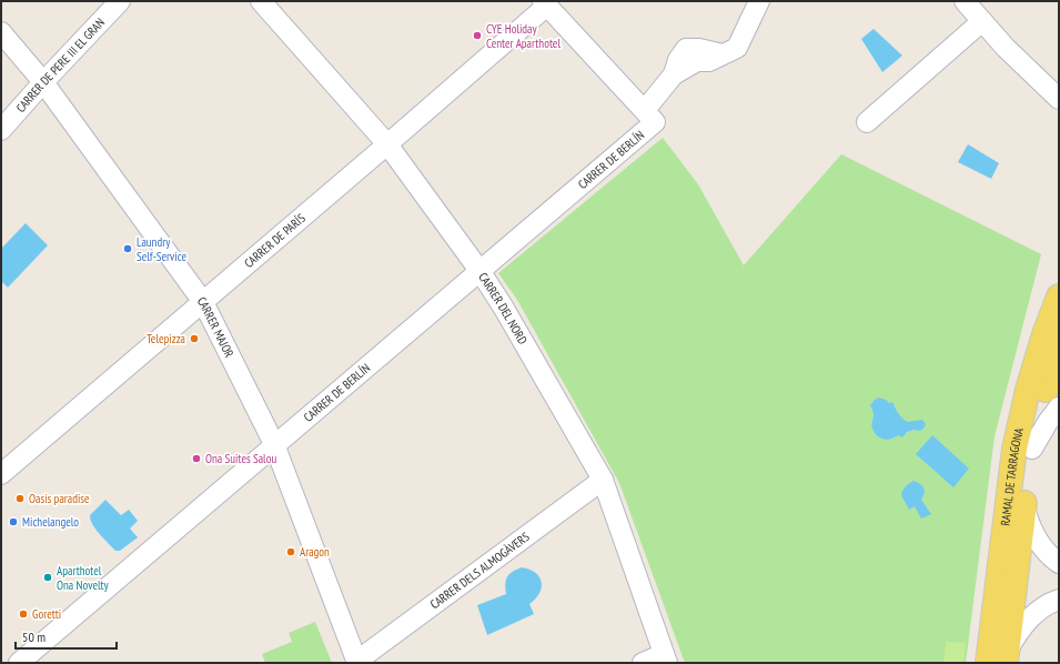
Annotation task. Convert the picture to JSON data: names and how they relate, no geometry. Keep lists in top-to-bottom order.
{
  "streets": {
    "main road": ["RAMAL DE TARRAGONA"],
    "street": [
      "CARRER DE PERE III EL GRAN",
      "CARRER DE BERLÍN",
      "CARRER DE PARÍS",
      "CARRER DEL NORD",
      "CARRER MAJOR",
      "CARRER DELS ALMOGÀVERS"
    ]
  },
  "crossings": [
    ["CARRER DE PERE III EL GRAN", "CARRER MAJOR"],
    ["CARRER DE BERLÍN", "CARRER DEL NORD"],
    ["CARRER DE BERLÍN", "CARRER MAJOR"],
    ["CARRER DE PARÍS", "CARRER DEL NORD"],
    ["CARRER DE PARÍS", "CARRER MAJOR"],
    ["CARRER DEL NORD", "CARRER DELS ALMOGÀVERS"],
    ["CARRER MAJOR", "CARRER DELS ALMOGÀVERS"]
  ],
  "places": [
    "CYE Holiday Center Aparthotel",
    "Laundry Self-Service",
    "Telepizza",
    "Ona Suites Salou",
    "Oasis paradise",
    "Michelangelo",
    "Aragon",
    "Aparthotel Ona Novelty",
    "Goretti"
  ],
  "scale_bar": "50 m"
}
